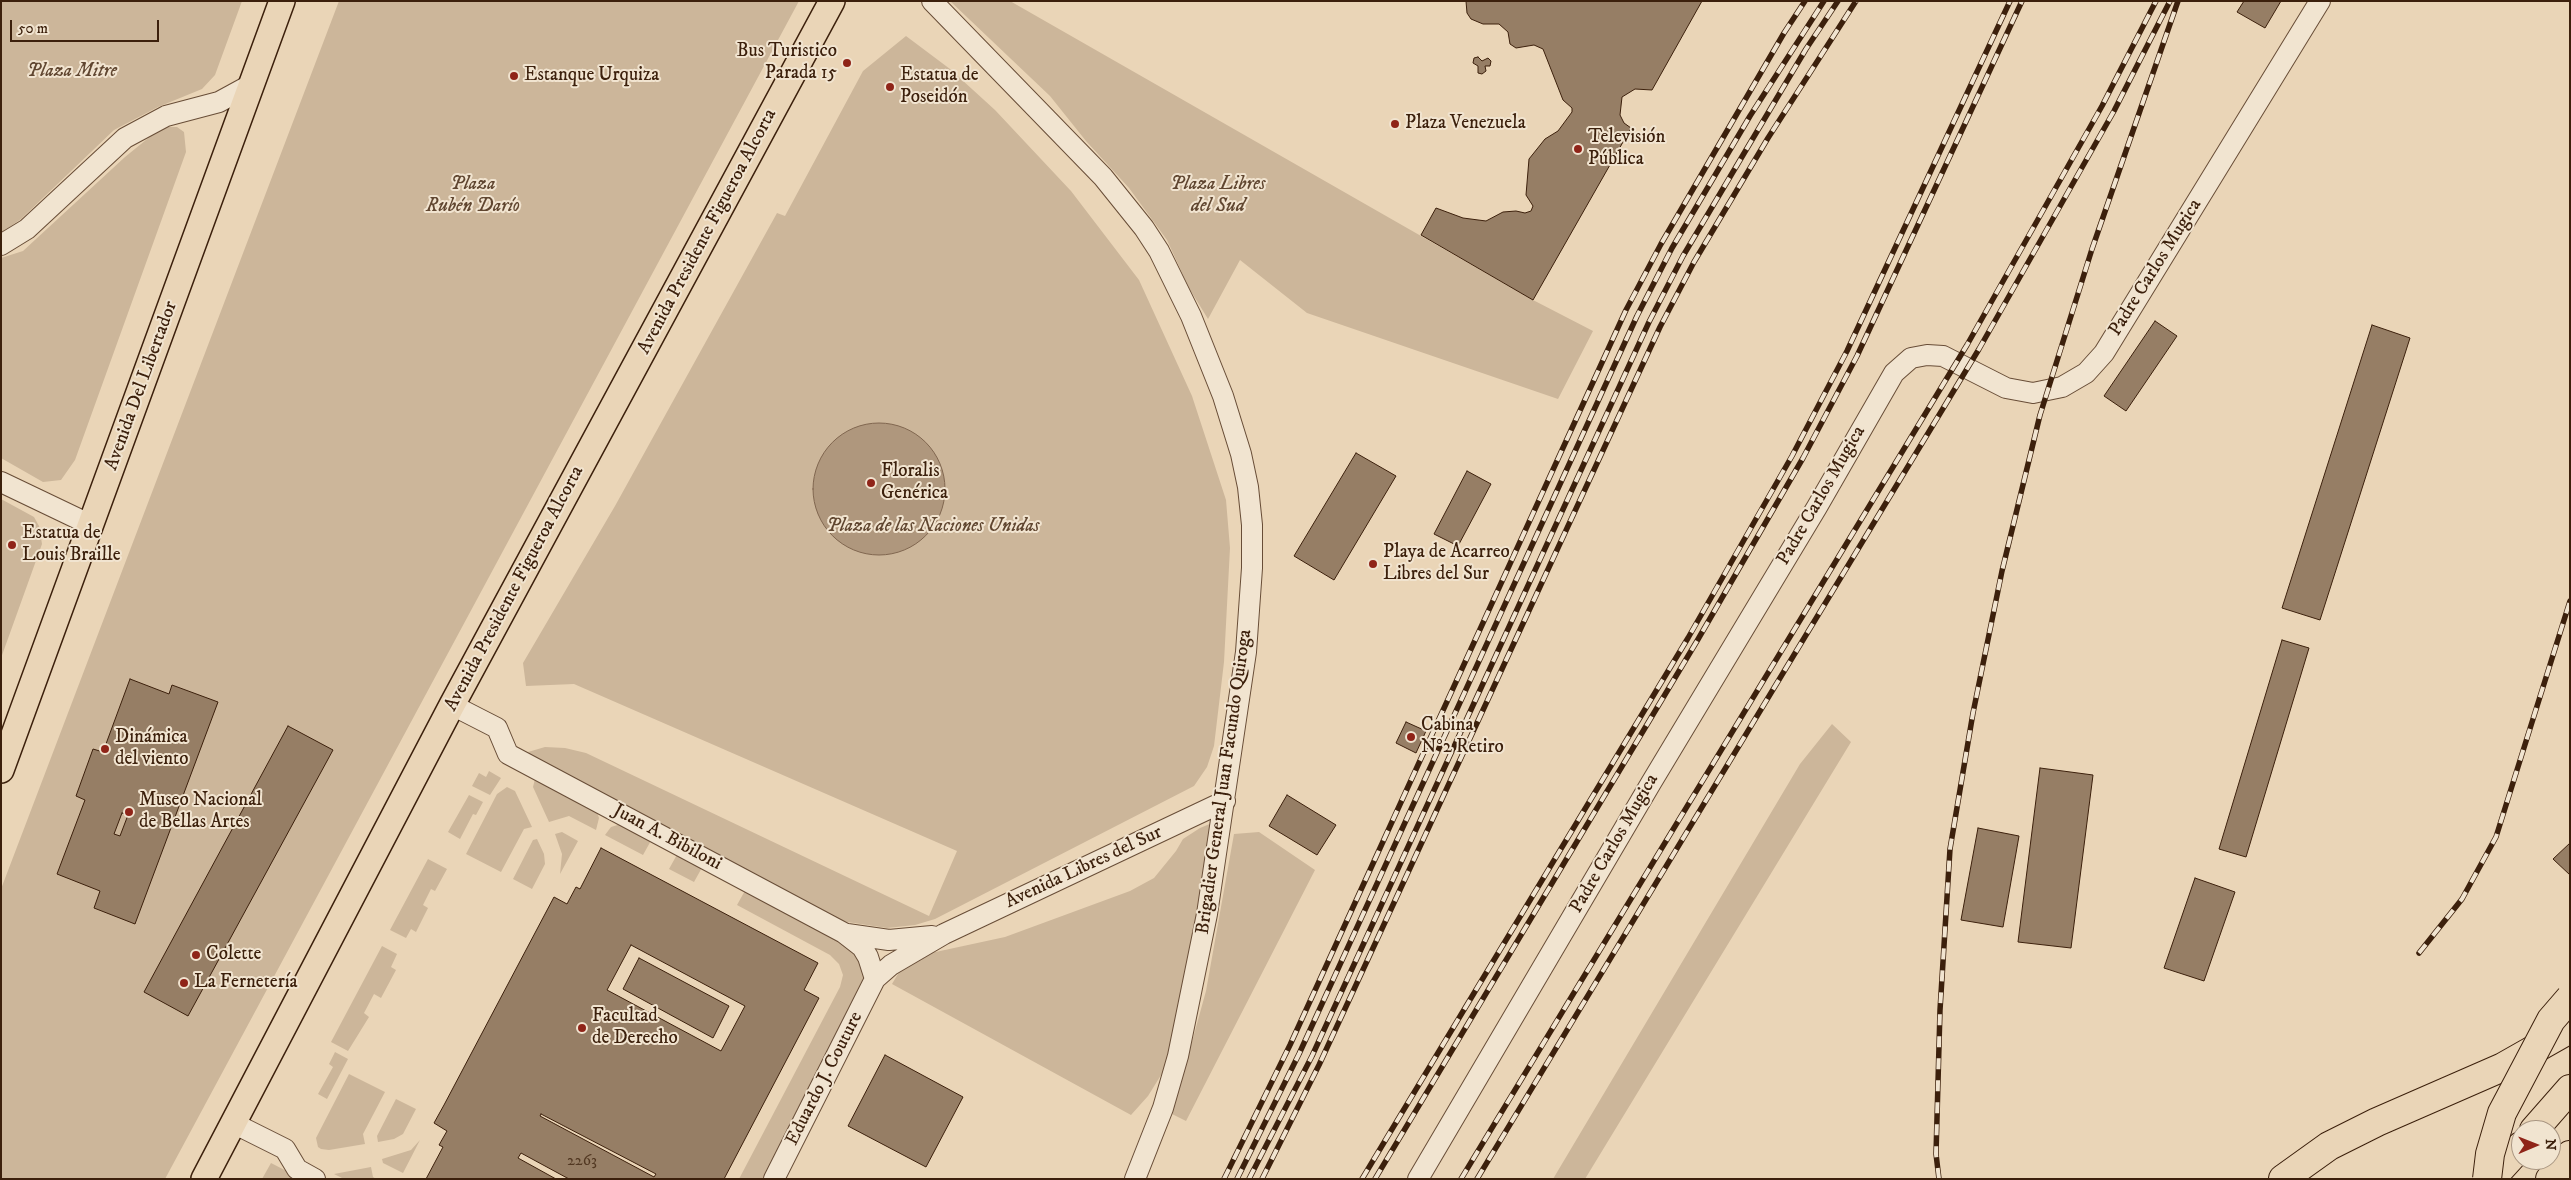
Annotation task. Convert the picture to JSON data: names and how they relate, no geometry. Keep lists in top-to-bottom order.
{
  "streets": {
    "main road": ["Avenida Presidente Figueroa Alcorta", "Avenida Del Libertador"],
    "street": [
      "Padre Carlos Mugica",
      "Brigadier General Juan Facundo Quiroga",
      "Juan A. Bibiloni",
      "Avenida Libres del Sur",
      "Eduardo J. Couture"
    ]
  },
  "crossings": [
    ["Avenida Presidente Figueroa Alcorta", "Juan A. Bibiloni"],
    ["Brigadier General Juan Facundo Quiroga", "Avenida Libres del Sur"],
    ["Juan A. Bibiloni", "Avenida Libres del Sur"],
    ["Juan A. Bibiloni", "Eduardo J. Couture"],
    ["Avenida Libres del Sur", "Eduardo J. Couture"]
  ],
  "parks": [
    "Plaza Mitre",
    "Plaza Rubén Darío",
    "Plaza Libres del Sud",
    "Plaza de las Naciones Unidas"
  ],
  "places": [
    "Bus Turistico Parada 15",
    "Estanque Urquiza",
    "Estatua de Poseidón",
    "Plaza Venezuela",
    "Televisión Pública",
    "Floralis Genérica",
    "Estatua de Louis Braille",
    "Playa de Acarreo Libres del Sur",
    "Cabina N°2 Retiro",
    "Dinámica del viento",
    "Museo Nacional de Bellas Artes",
    "Colette",
    "La Fernetería",
    "Facultad de Derecho"
  ],
  "house_numbers": ["2263"],
  "scale_bar": "50 m",
  "north": "right"
}
